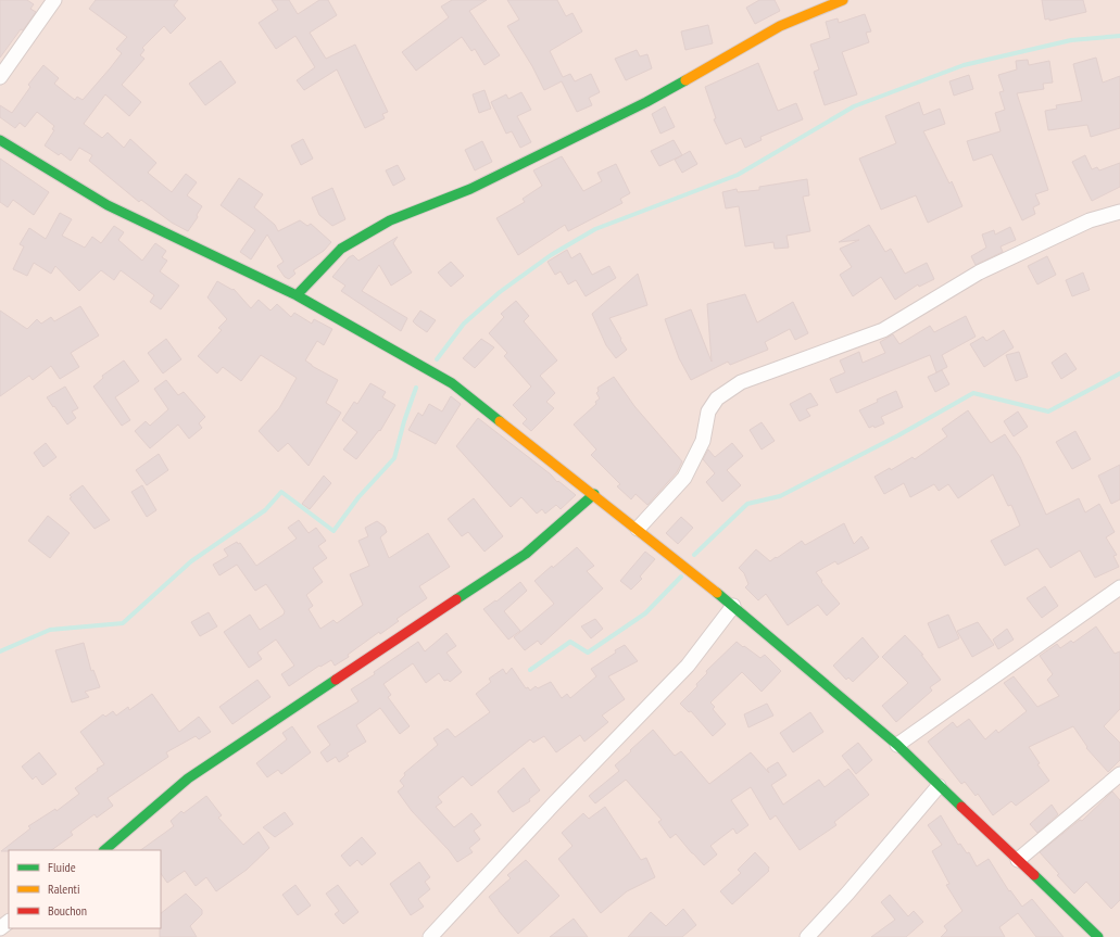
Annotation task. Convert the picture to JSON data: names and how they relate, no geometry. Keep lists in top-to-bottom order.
{
  "legend": ["Fluide", "Ralenti", "Bouchon"]
}
